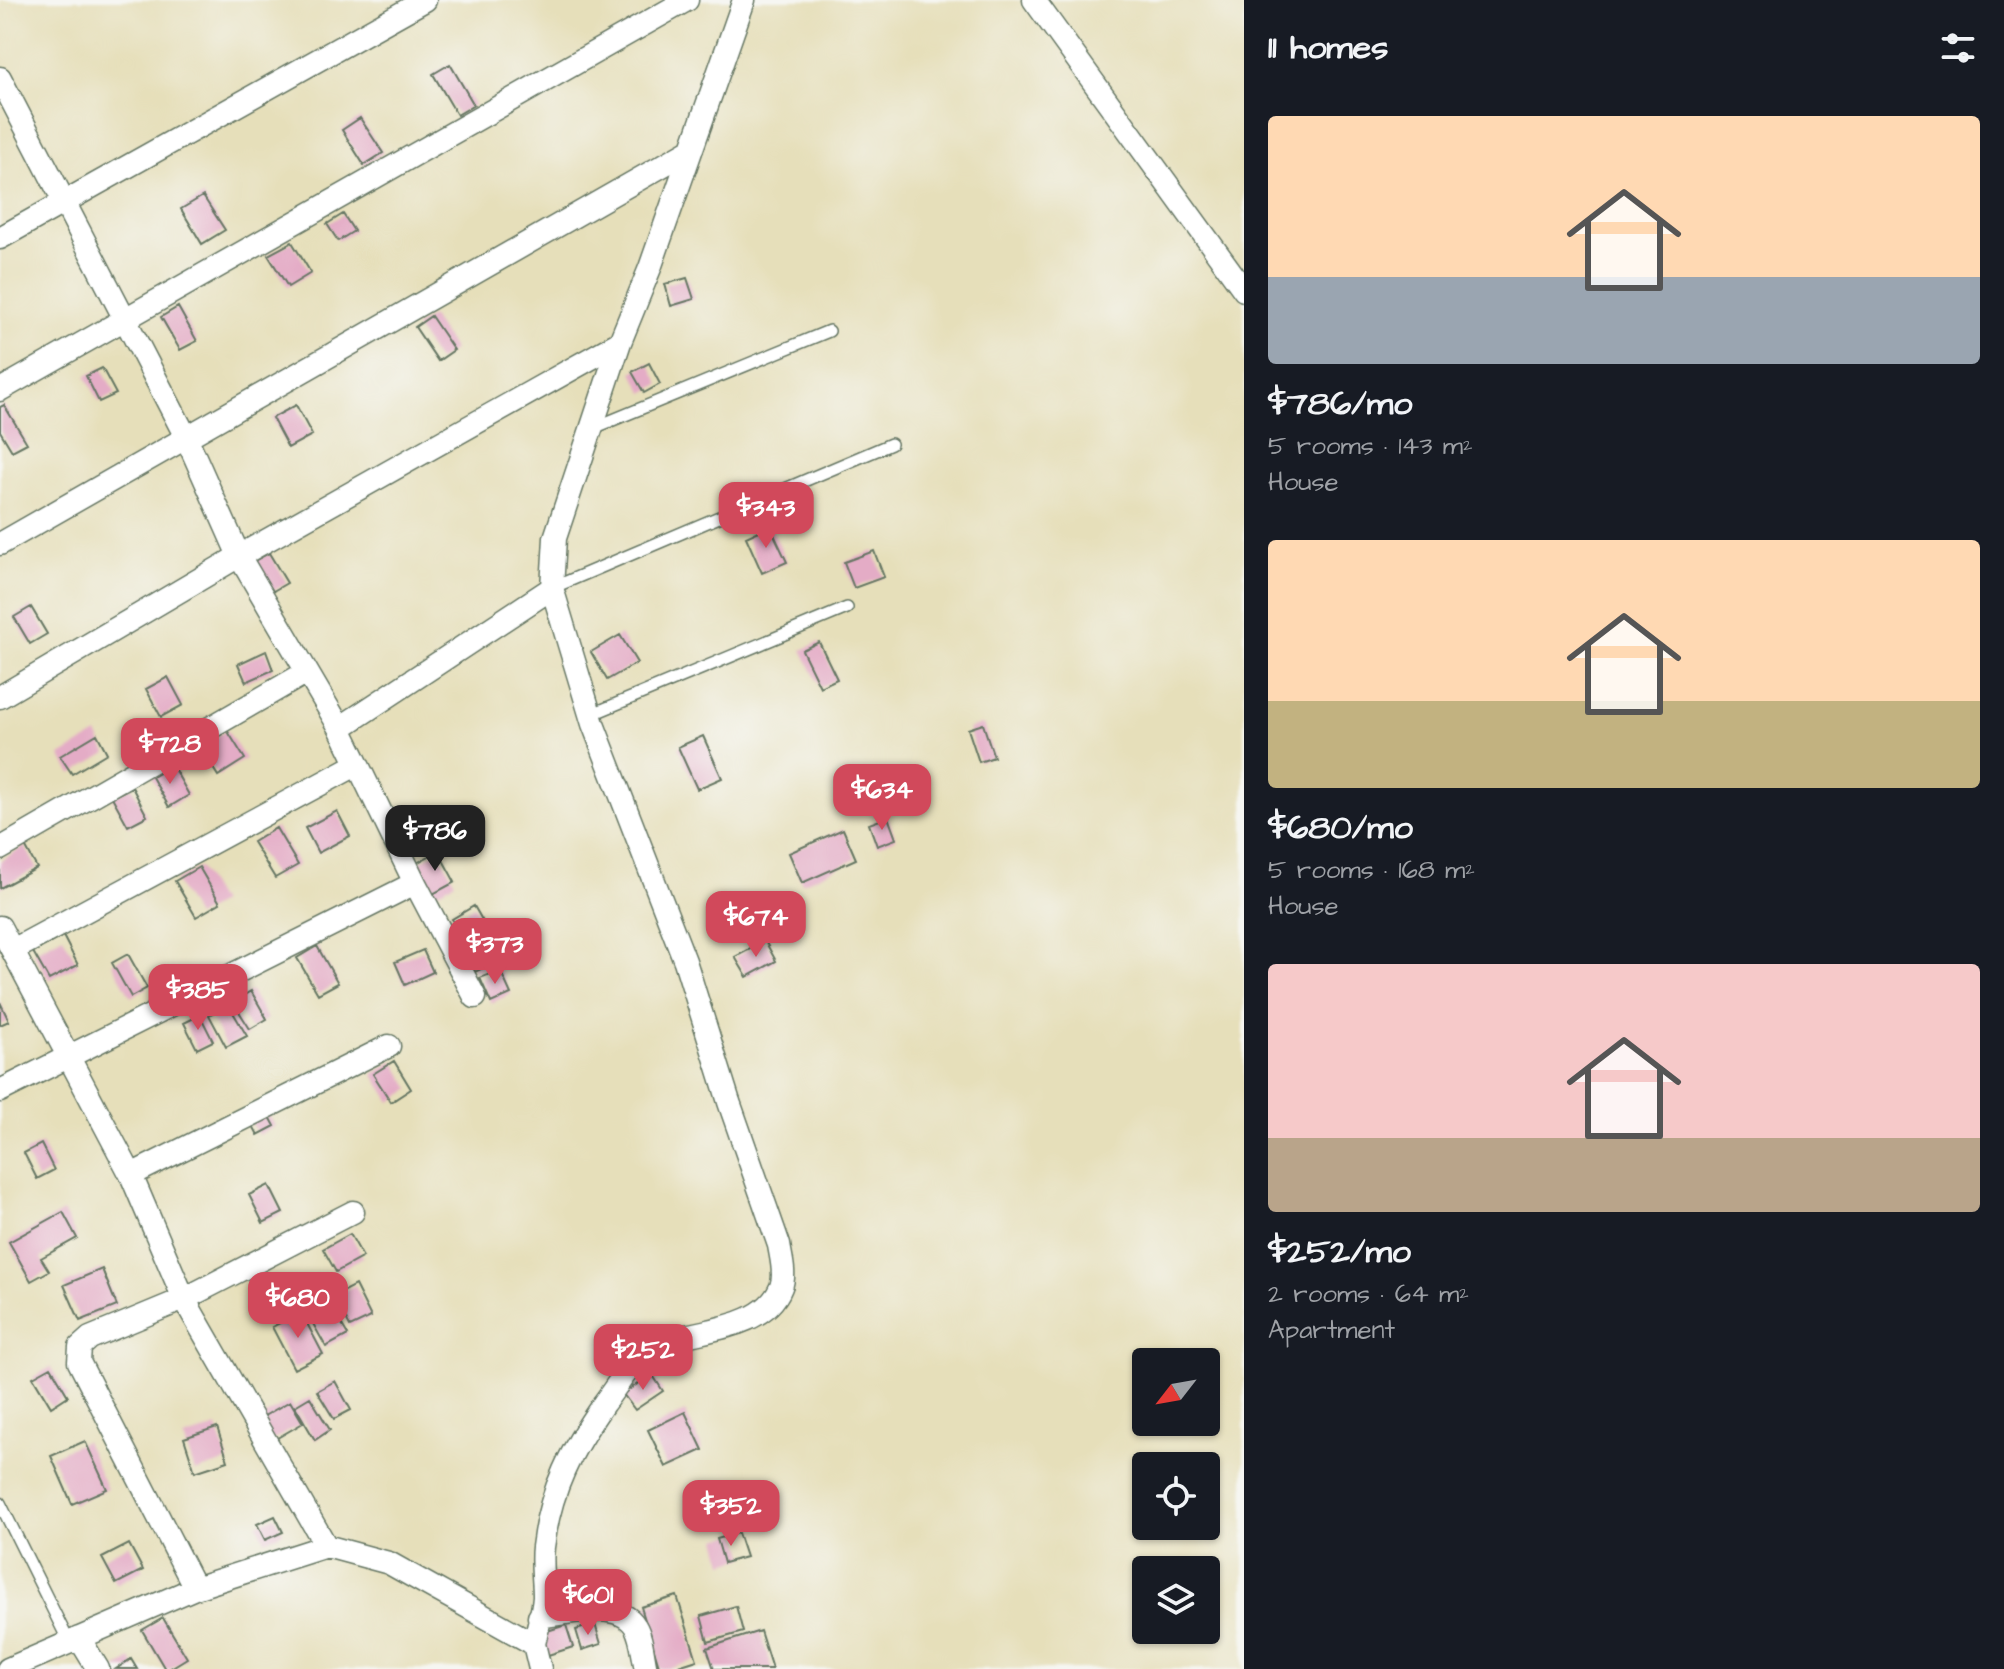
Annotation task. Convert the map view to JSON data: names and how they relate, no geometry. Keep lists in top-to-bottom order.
{
  "north": "bottom left",
  "page": {
    "heading": "11 homes",
    "list": [
      {
        "name": "$786/mo",
        "note": "5 rooms · 143 m² · House"
      },
      {
        "name": "$680/mo",
        "note": "5 rooms · 168 m² · House"
      },
      {
        "name": "$252/mo",
        "note": "2 rooms · 64 m² · Apartment"
      }
    ],
    "price": [
      "$343",
      "$728",
      "$634",
      "$786",
      "$674",
      "$373",
      "$385",
      "$680",
      "$252",
      "$352",
      "$601"
    ]
  }
}
